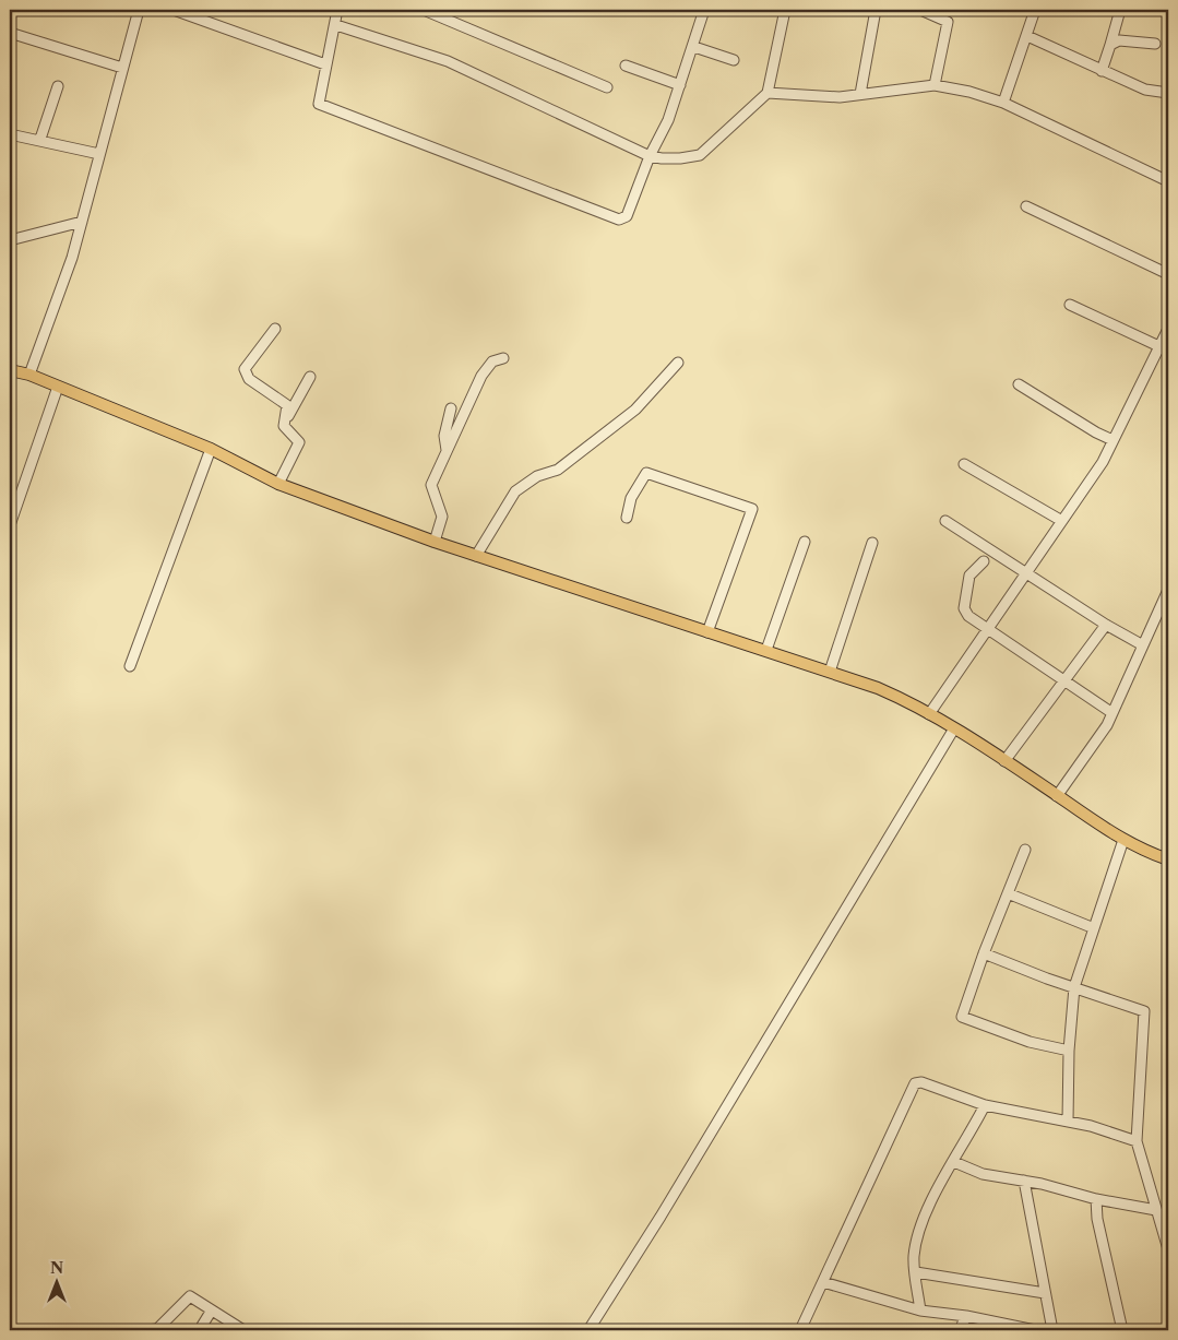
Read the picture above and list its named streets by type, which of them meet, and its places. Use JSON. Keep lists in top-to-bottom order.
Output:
{
  "north": "top"
}
